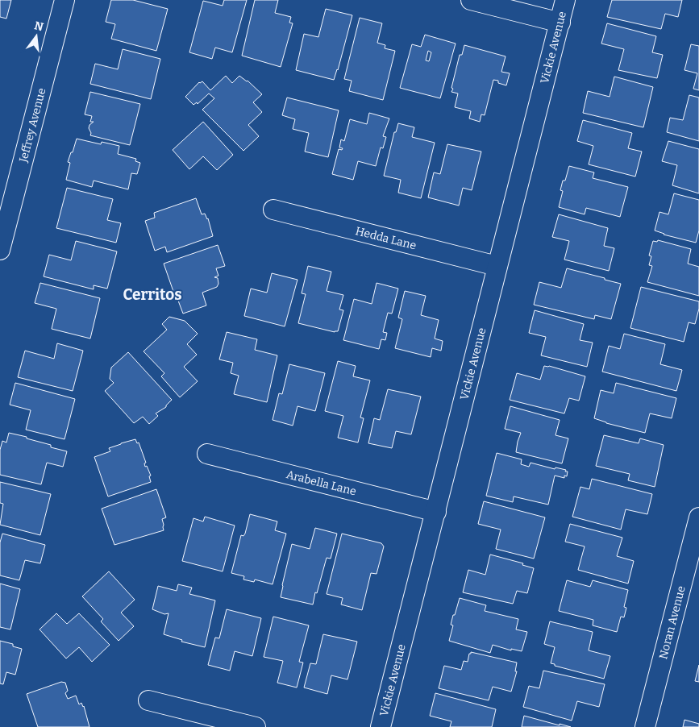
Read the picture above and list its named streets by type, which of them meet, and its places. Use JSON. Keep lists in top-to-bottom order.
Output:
{
  "streets": {
    "street": [
      "Vickie Avenue",
      "Jeffrey Avenue",
      "Hedda Lane",
      "Arabella Lane",
      "Noran Avenue"
    ]
  },
  "crossings": [
    ["Vickie Avenue", "Hedda Lane"],
    ["Vickie Avenue", "Arabella Lane"]
  ],
  "districts": ["Cerritos"],
  "north": "top"
}
